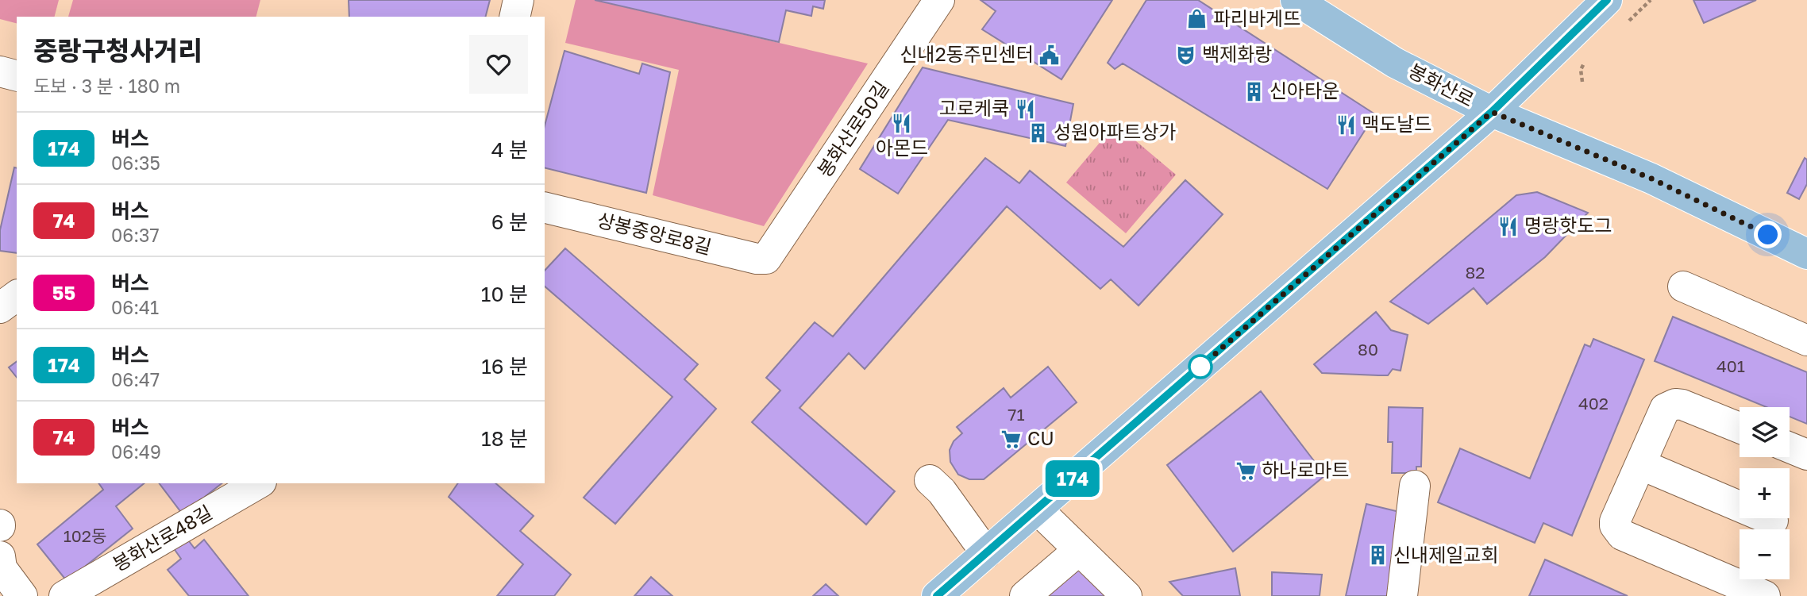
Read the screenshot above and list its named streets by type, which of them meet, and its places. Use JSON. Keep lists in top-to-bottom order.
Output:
{
  "streets": {
    "main road": ["봉화산로"],
    "street": ["봉화산로50길", "상봉중앙로8길", "봉화산로48길"]
  },
  "crossings": [
    ["봉화산로50길", "상봉중앙로8길"]
  ],
  "places": {
    "shop": ["파리바게뜨"],
    "public building": ["신내2동주민센터"],
    "theatre": ["백제화랑"],
    "building": ["신아타운", "성원아파트상가", "신내제일교회"],
    "restaurant": [
      "고로케쿡",
      "아몬드",
      "맥도날드",
      "명랑핫도그"
    ],
    "supermarket": ["CU", "하나로마트"]
  },
  "lines": ["bus line 174"],
  "house_numbers": [
    "82",
    "80",
    "401",
    "402",
    "71",
    "102동"
  ],
  "page": {
    "on_map": "174",
    "heading": ["중랑구청사거리", "도보 · 3 분 · 180 m"],
    "list": [
      {
        "mark": "174",
        "name": "버스",
        "note": "06:35",
        "value": "4 분"
      },
      {
        "mark": "74",
        "name": "버스",
        "note": "06:37",
        "value": "6 분"
      },
      {
        "mark": "55",
        "name": "버스",
        "note": "06:41",
        "value": "10 분"
      },
      {
        "mark": "174",
        "name": "버스",
        "note": "06:47",
        "value": "16 분"
      },
      {
        "mark": "74",
        "name": "버스",
        "note": "06:49",
        "value": "18 분"
      }
    ],
    "map_buttons": ["+", "−"]
  }
}
